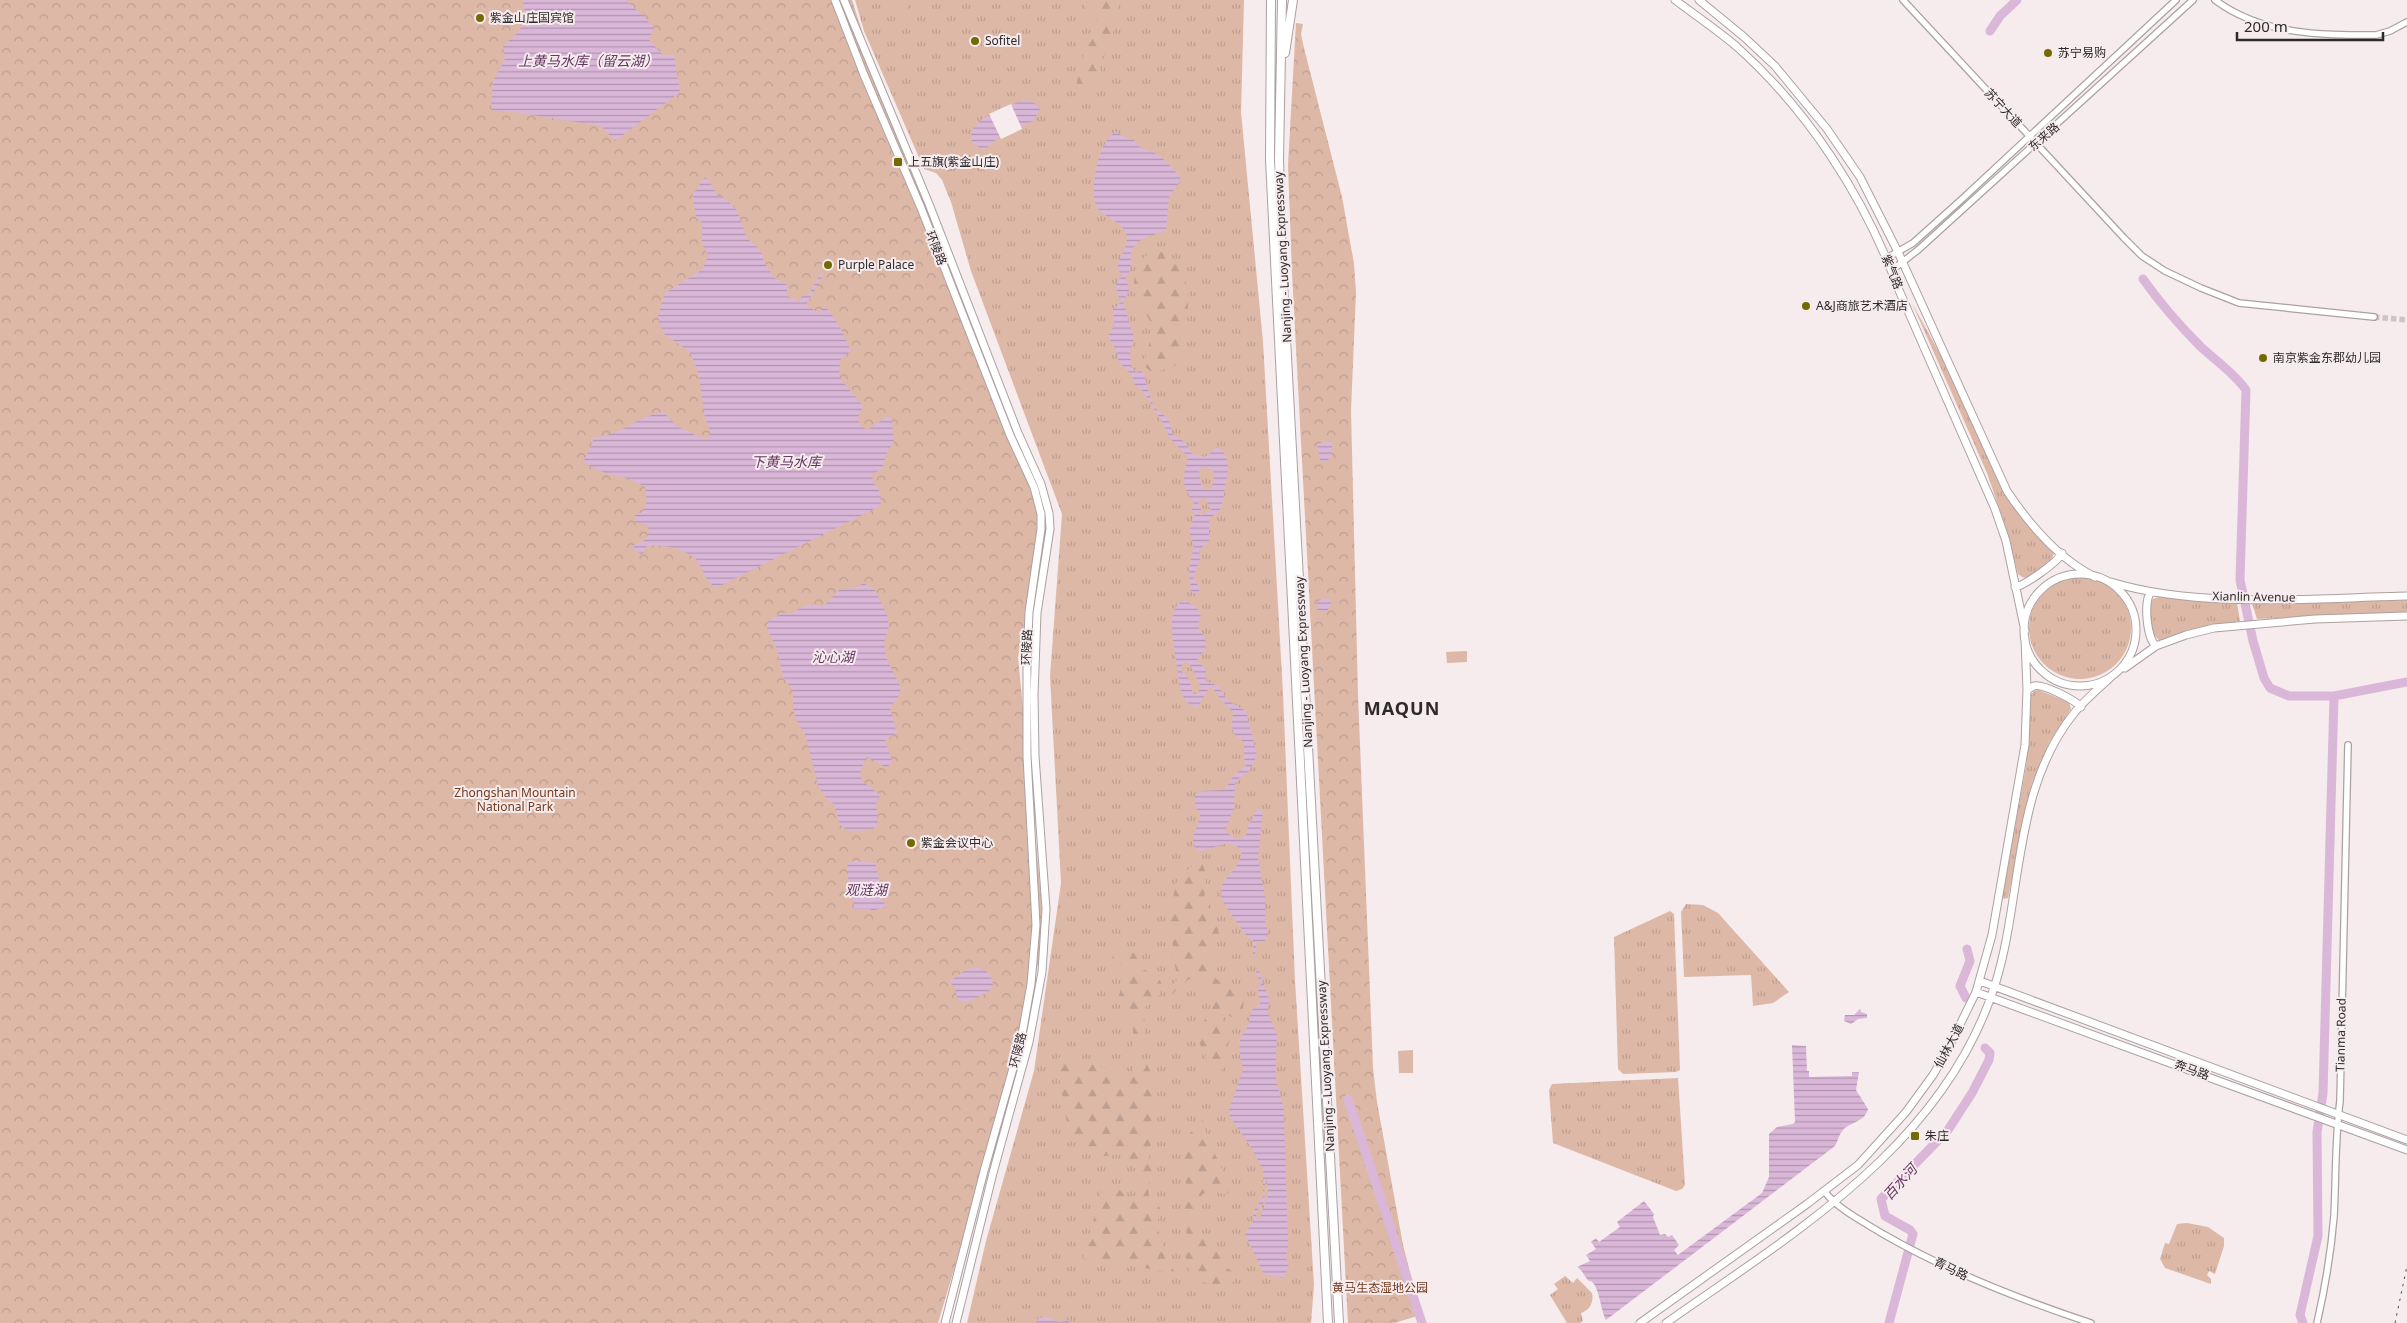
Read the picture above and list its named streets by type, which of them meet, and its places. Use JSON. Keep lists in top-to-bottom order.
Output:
{
  "streets": {
    "highway": ["Nanjing - Luoyang Expressway"],
    "main road": [
      "环陵路",
      "紫气路",
      "Xianlin Avenue",
      "仙林大道",
      "奔马路"
    ],
    "street": [
      "苏宁大道",
      "东来路",
      "Tianma Road",
      "青马路"
    ]
  },
  "crossings": [
    ["苏宁大道", "东来路"],
    ["东来路", "紫气路"],
    ["紫气路", "Xianlin Avenue"],
    ["紫气路", "仙林大道"],
    ["Xianlin Avenue", "仙林大道"],
    ["Tianma Road", "奔马路"],
    ["仙林大道", "奔马路"],
    ["仙林大道", "青马路"]
  ],
  "districts": ["MAQUN"],
  "water": [
    "上黄马水库（留云湖）",
    "下黄马水库",
    "沁心湖",
    "观涟湖",
    "百水河"
  ],
  "parks": ["Zhongshan Mountain National Park", "黄马生态湿地公园"],
  "places": {
    "other": [
      "紫金山庄国宾馆",
      "Sofitel",
      "苏宁易购",
      "Purple Palace",
      "A&J商旅艺术酒店",
      "南京紫金东郡幼儿园",
      "紫金会议中心"
    ],
    "transit": ["上五旗(紫金山庄)", "朱庄"]
  },
  "scale_bar": "200 m"
}
